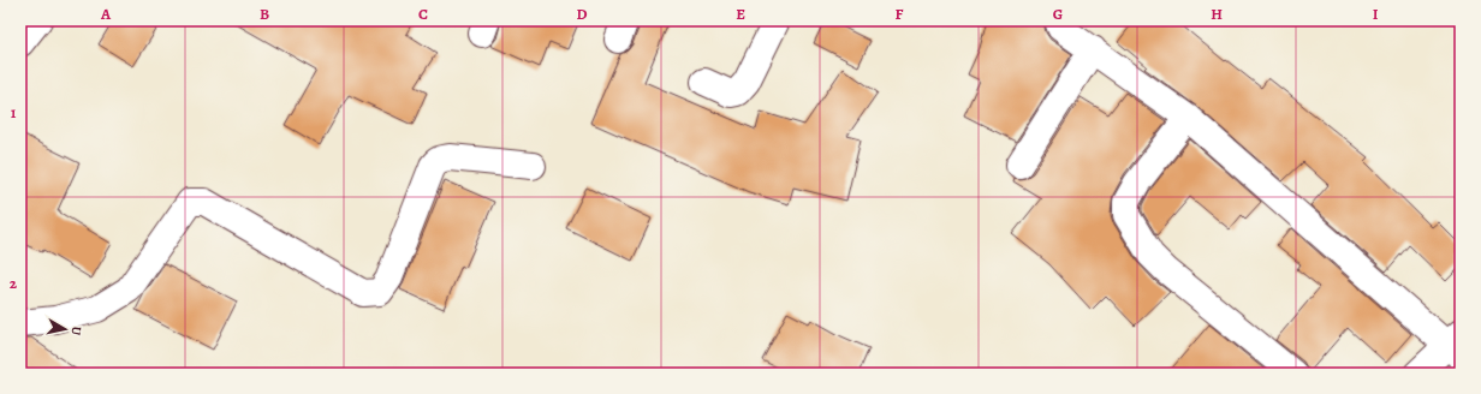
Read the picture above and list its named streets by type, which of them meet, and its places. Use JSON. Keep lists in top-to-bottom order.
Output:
{
  "north": "right",
  "grid": {
    "columns": [
      "A",
      "B",
      "C",
      "D",
      "E",
      "F",
      "G",
      "H",
      "I"
    ],
    "rows": ["1", "2"]
  }
}
